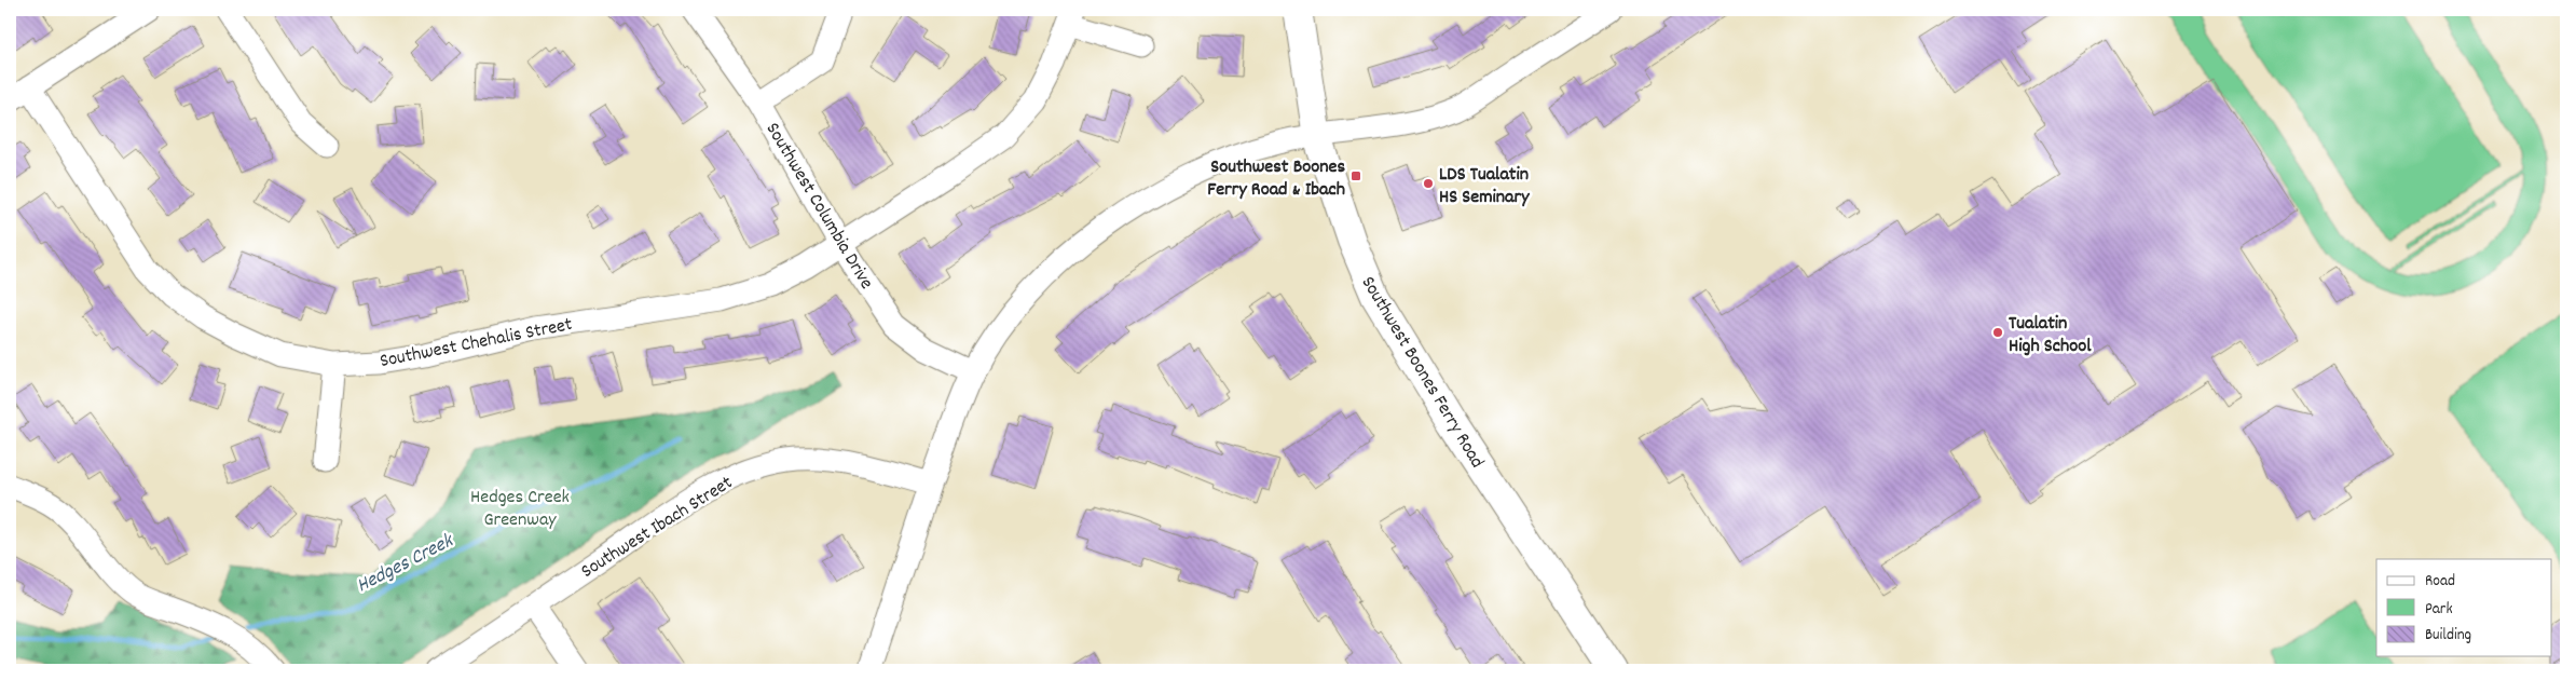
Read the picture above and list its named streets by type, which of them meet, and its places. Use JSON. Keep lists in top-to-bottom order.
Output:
{
  "streets": {
    "main road": ["Southwest Boones Ferry Road"],
    "street": ["Southwest Columbia Drive", "Southwest Chehalis Street", "Southwest Ibach Street"]
  },
  "crossings": [
    ["Southwest Columbia Drive", "Southwest Chehalis Street"]
  ],
  "water": ["Hedges Creek"],
  "parks": ["Hedges Creek Greenway"],
  "places": {
    "transit": ["Southwest Boones Ferry Road & Ibach"],
    "other": ["LDS Tualatin HS Seminary", "Tualatin High School"]
  },
  "legend": ["Road", "Park", "Building"]
}
